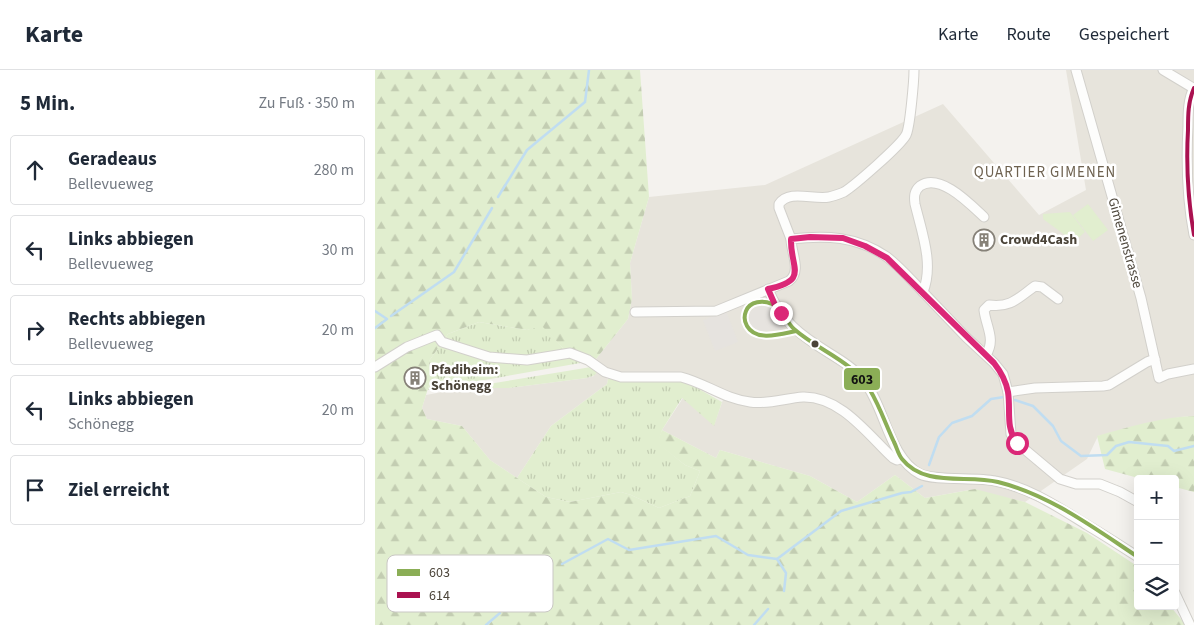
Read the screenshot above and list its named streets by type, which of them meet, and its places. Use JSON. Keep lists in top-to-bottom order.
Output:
{
  "streets": {
    "street": ["Gimenenstrasse"]
  },
  "districts": ["QUARTIER GIMENEN"],
  "places": {
    "building": ["Crowd4Cash", "Pfadiheim: Schönegg"]
  },
  "lines": ["transit line 614", "transit line 603"],
  "legend": ["603", "614"],
  "page": {
    "header": "Karte",
    "nav": ["Karte", "Route", "Gespeichert"],
    "heading": ["5 Min.", "Zu Fuß · 350 m"],
    "list": [
      ["Geradeaus", "Bellevueweg", "280 m"],
      ["Links abbiegen", "Bellevueweg", "30 m"],
      ["Rechts abbiegen", "Bellevueweg", "20 m"],
      ["Links abbiegen", "Schönegg", "20 m"],
      "Ziel erreicht"
    ],
    "map_buttons": ["+", "−"]
  }
}
